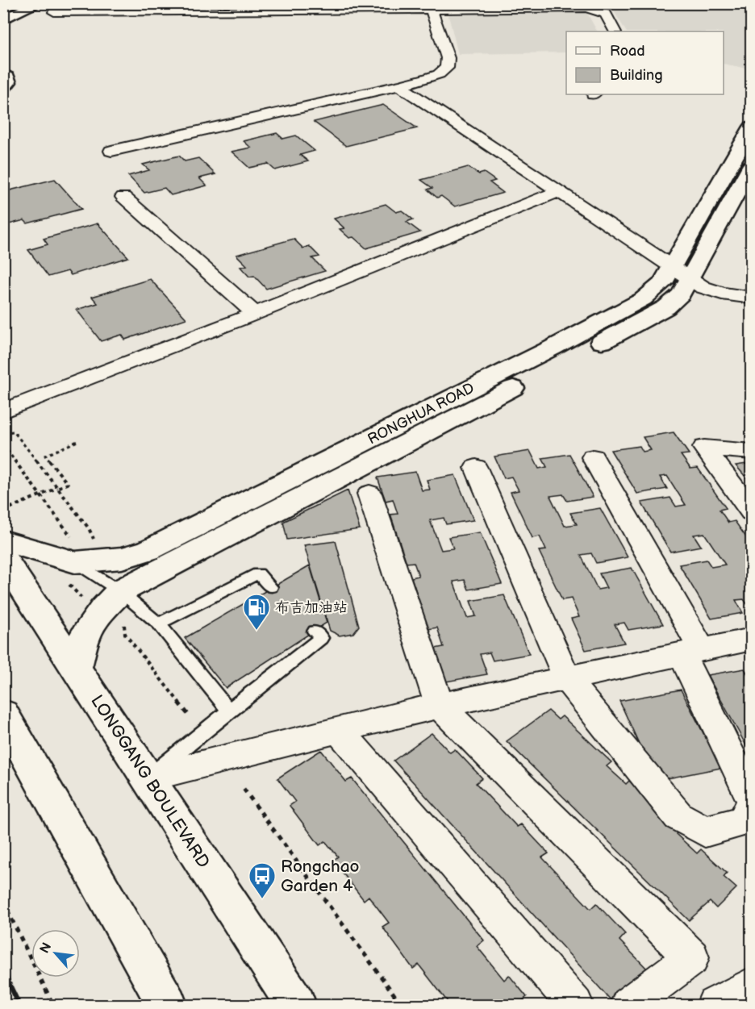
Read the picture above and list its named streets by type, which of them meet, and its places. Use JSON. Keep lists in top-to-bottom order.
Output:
{
  "streets": {
    "main road": ["RONGHUA ROAD", "LONGGANG BOULEVARD"]
  },
  "crossings": [
    ["RONGHUA ROAD", "LONGGANG BOULEVARD"]
  ],
  "places": {
    "fuel station": ["布吉加油站"],
    "bus stop": ["Rongchao Garden 4"]
  },
  "legend": ["Road", "Building"],
  "north": "top left"
}
